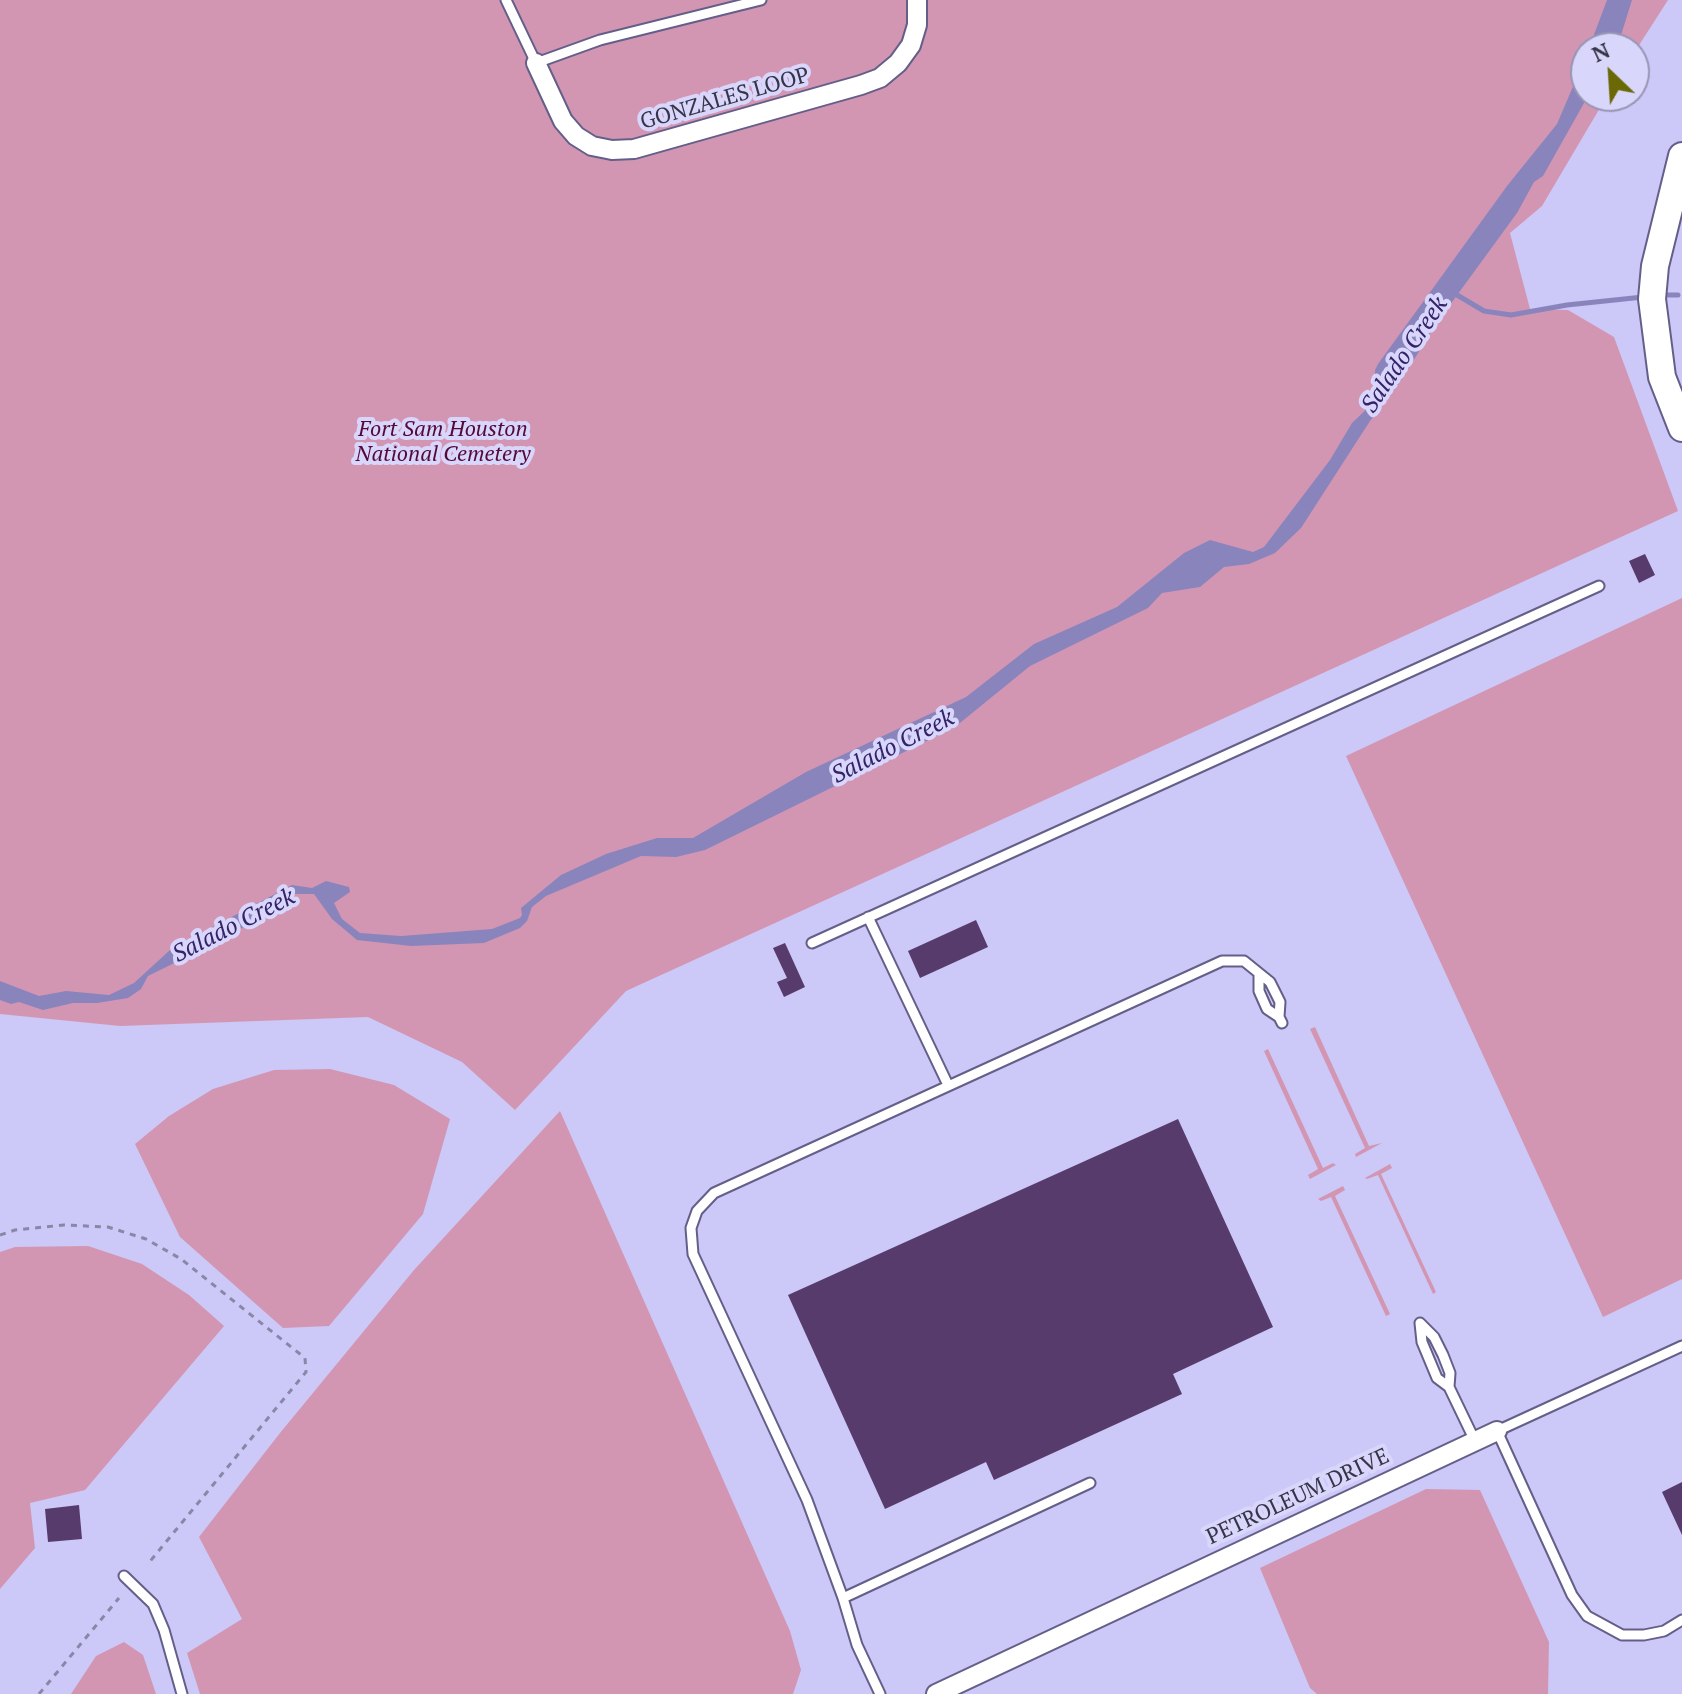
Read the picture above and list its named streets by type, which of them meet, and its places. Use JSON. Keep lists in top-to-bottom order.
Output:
{
  "streets": {
    "street": ["GONZALES LOOP", "PETROLEUM DRIVE"]
  },
  "water": ["Salado Creek"],
  "parks": ["Fort Sam Houston National Cemetery"],
  "north": "top left"
}
